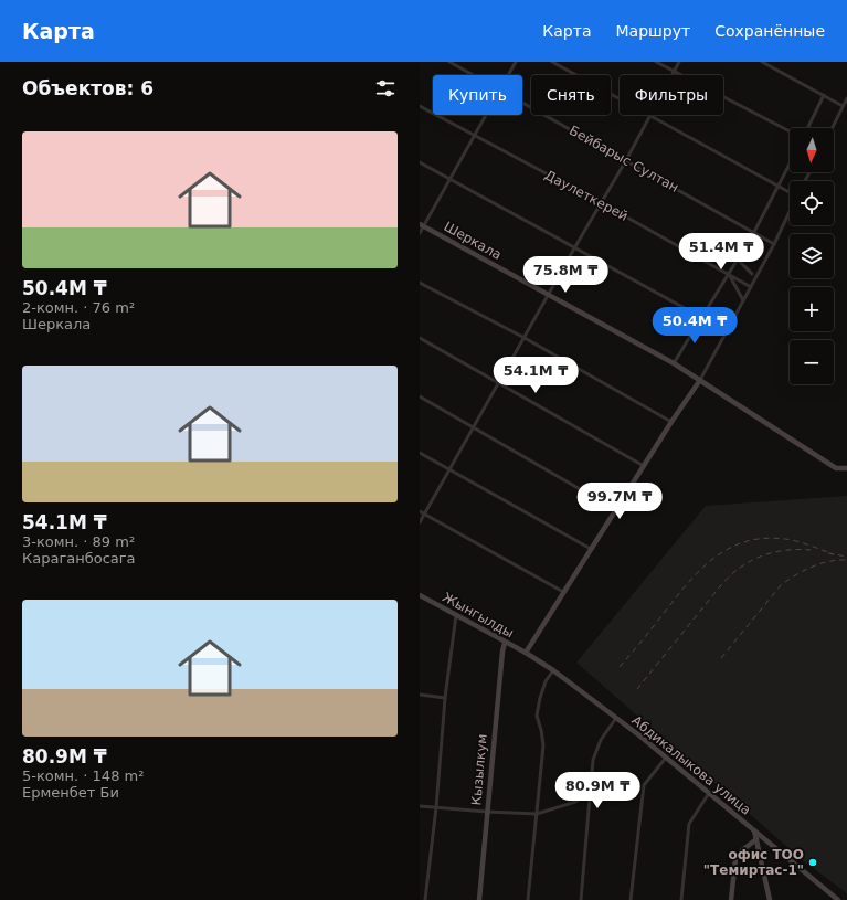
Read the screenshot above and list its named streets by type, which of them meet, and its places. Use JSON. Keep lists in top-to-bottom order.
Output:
{
  "streets": {
    "street": [
      "Бейбарыс Султан",
      "Даулеткерей",
      "Шеркала",
      "Жынгылды",
      "Абдикалыкова улица",
      "Кызылкум"
    ]
  },
  "crossings": [
    ["Жынгылды", "Абдикалыкова улица"],
    ["Жынгылды", "Кызылкум"]
  ],
  "places": ["офис ТОО \"Темиртас-1\""],
  "north": "bottom",
  "page": {
    "header": "Карта",
    "nav": ["Карта", "Маршрут", "Сохранённые"],
    "heading": "Объектов: 6",
    "chip": ["Купить", "Снять", "Фильтры"],
    "list": [
      {
        "name": "50.4M ₸",
        "note": "2-комн. · 76 m² · Шеркала"
      },
      {
        "name": "54.1M ₸",
        "note": "3-комн. · 89 m² · Караганбосага"
      },
      {
        "name": "80.9M ₸",
        "note": "5-комн. · 148 m² · Ерменбет Би"
      }
    ],
    "map_buttons": ["+", "−"],
    "price": [
      "51.4M ₸",
      "75.8M ₸",
      "50.4M ₸",
      "54.1M ₸",
      "99.7M ₸",
      "80.9M ₸"
    ]
  }
}
